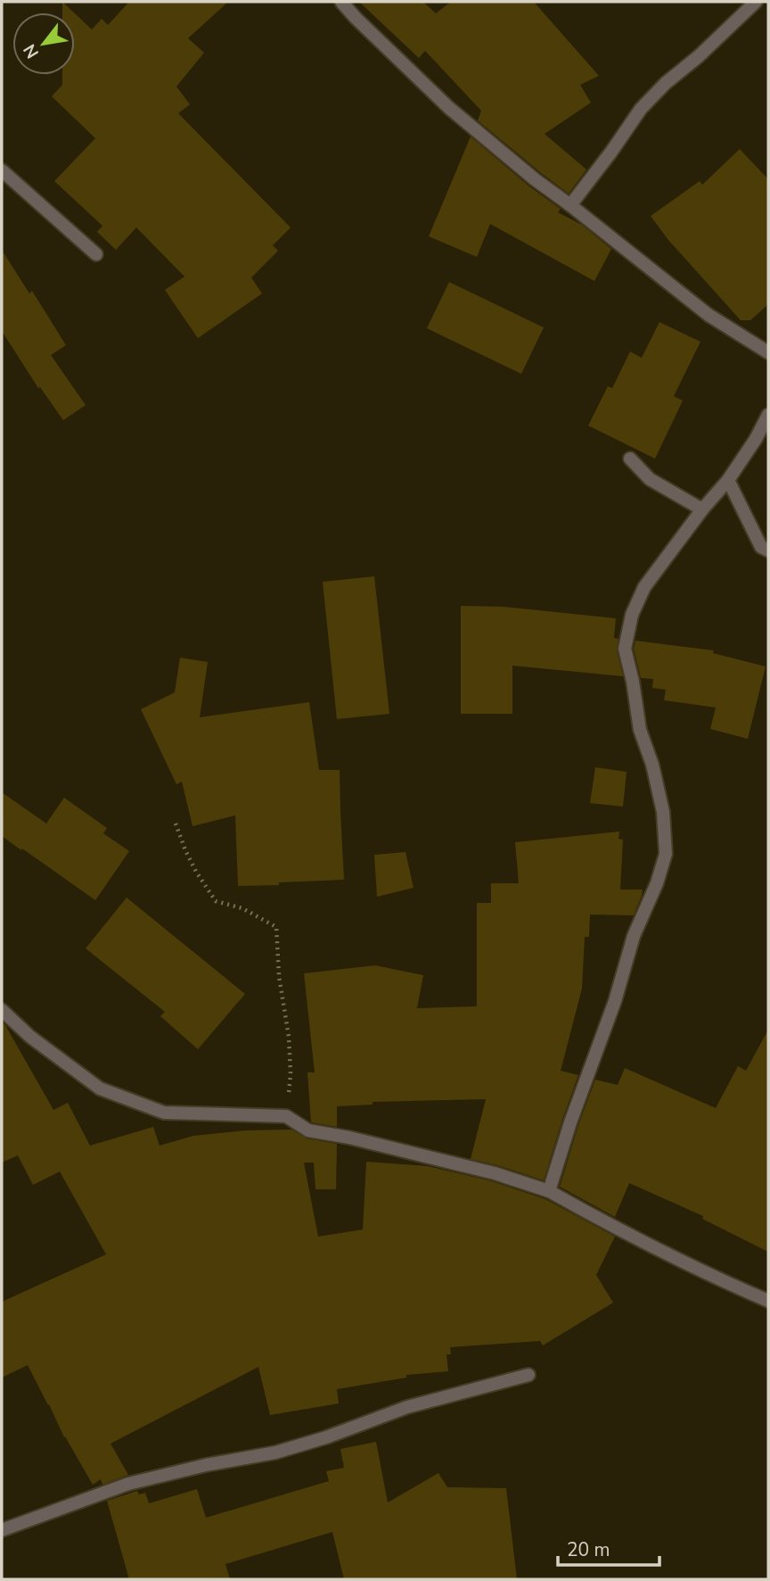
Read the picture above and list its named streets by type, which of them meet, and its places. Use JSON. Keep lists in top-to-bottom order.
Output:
{
  "scale_bar": "20 m",
  "north": "bottom left"
}
